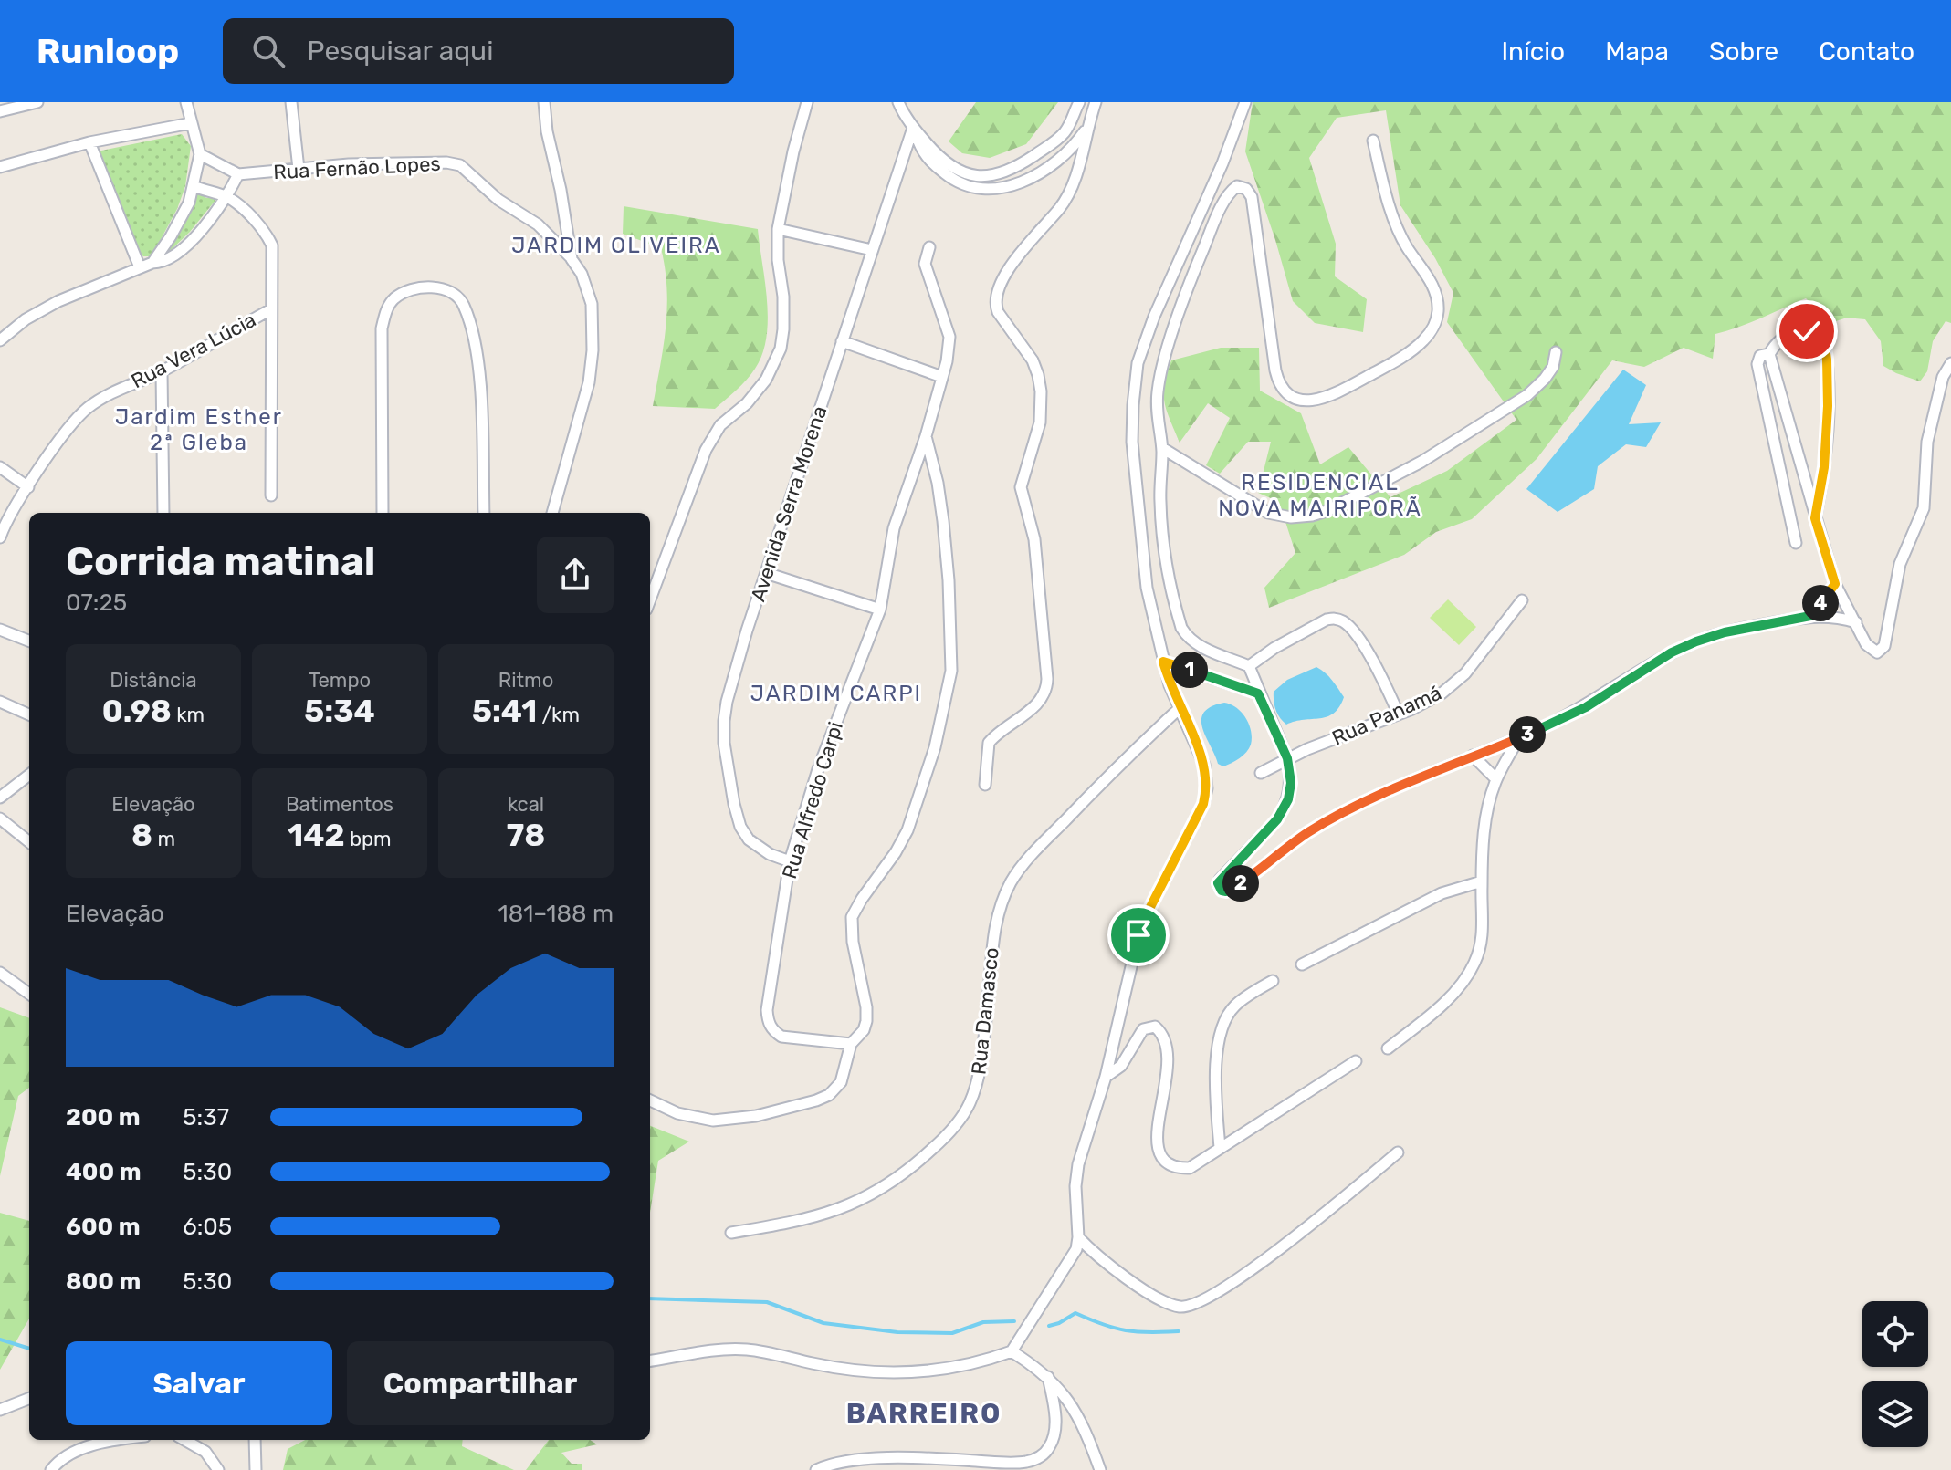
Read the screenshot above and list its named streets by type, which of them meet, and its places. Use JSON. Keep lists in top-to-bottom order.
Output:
{
  "streets": {
    "street": [
      "Rua Fernão Lopes",
      "Rua Vera Lúcia",
      "Avenida Serra Morena",
      "Rua Panamá",
      "Rua Alfredo Carpi",
      "Rua Damasco"
    ]
  },
  "crossings": [
    ["Avenida Serra Morena", "Rua Alfredo Carpi"]
  ],
  "districts": [
    "JARDIM OLIVEIRA",
    "Jardim Esther 2ª Gleba",
    "RESIDENCIAL NOVA MAIRIPORÃ",
    "JARDIM CARPI",
    "BARREIRO"
  ],
  "page": {
    "header": "Runloop",
    "search": "Pesquisar aqui",
    "nav": [
      "Início",
      "Mapa",
      "Sobre",
      "Contato"
    ],
    "heading": ["Corrida matinal", "07:25"],
    "pins": [
      "4",
      "1",
      "3",
      "2"
    ],
    "stats": [
      ["Distância", "0.98 km"],
      ["Tempo", "5:34"],
      ["Ritmo", "5:41 /km"],
      ["Elevação", "8 m"],
      ["Batimentos", "142 bpm"],
      ["kcal", "78"]
    ],
    "chart": ["Elevação", "181–188 m"],
    "list": [
      {
        "name": "200 m",
        "note": "5:37"
      },
      {
        "name": "400 m",
        "note": "5:30"
      },
      {
        "name": "600 m",
        "note": "6:05"
      },
      {
        "name": "800 m",
        "note": "5:30"
      }
    ],
    "buttons": ["Salvar", "Compartilhar"]
  }
}
